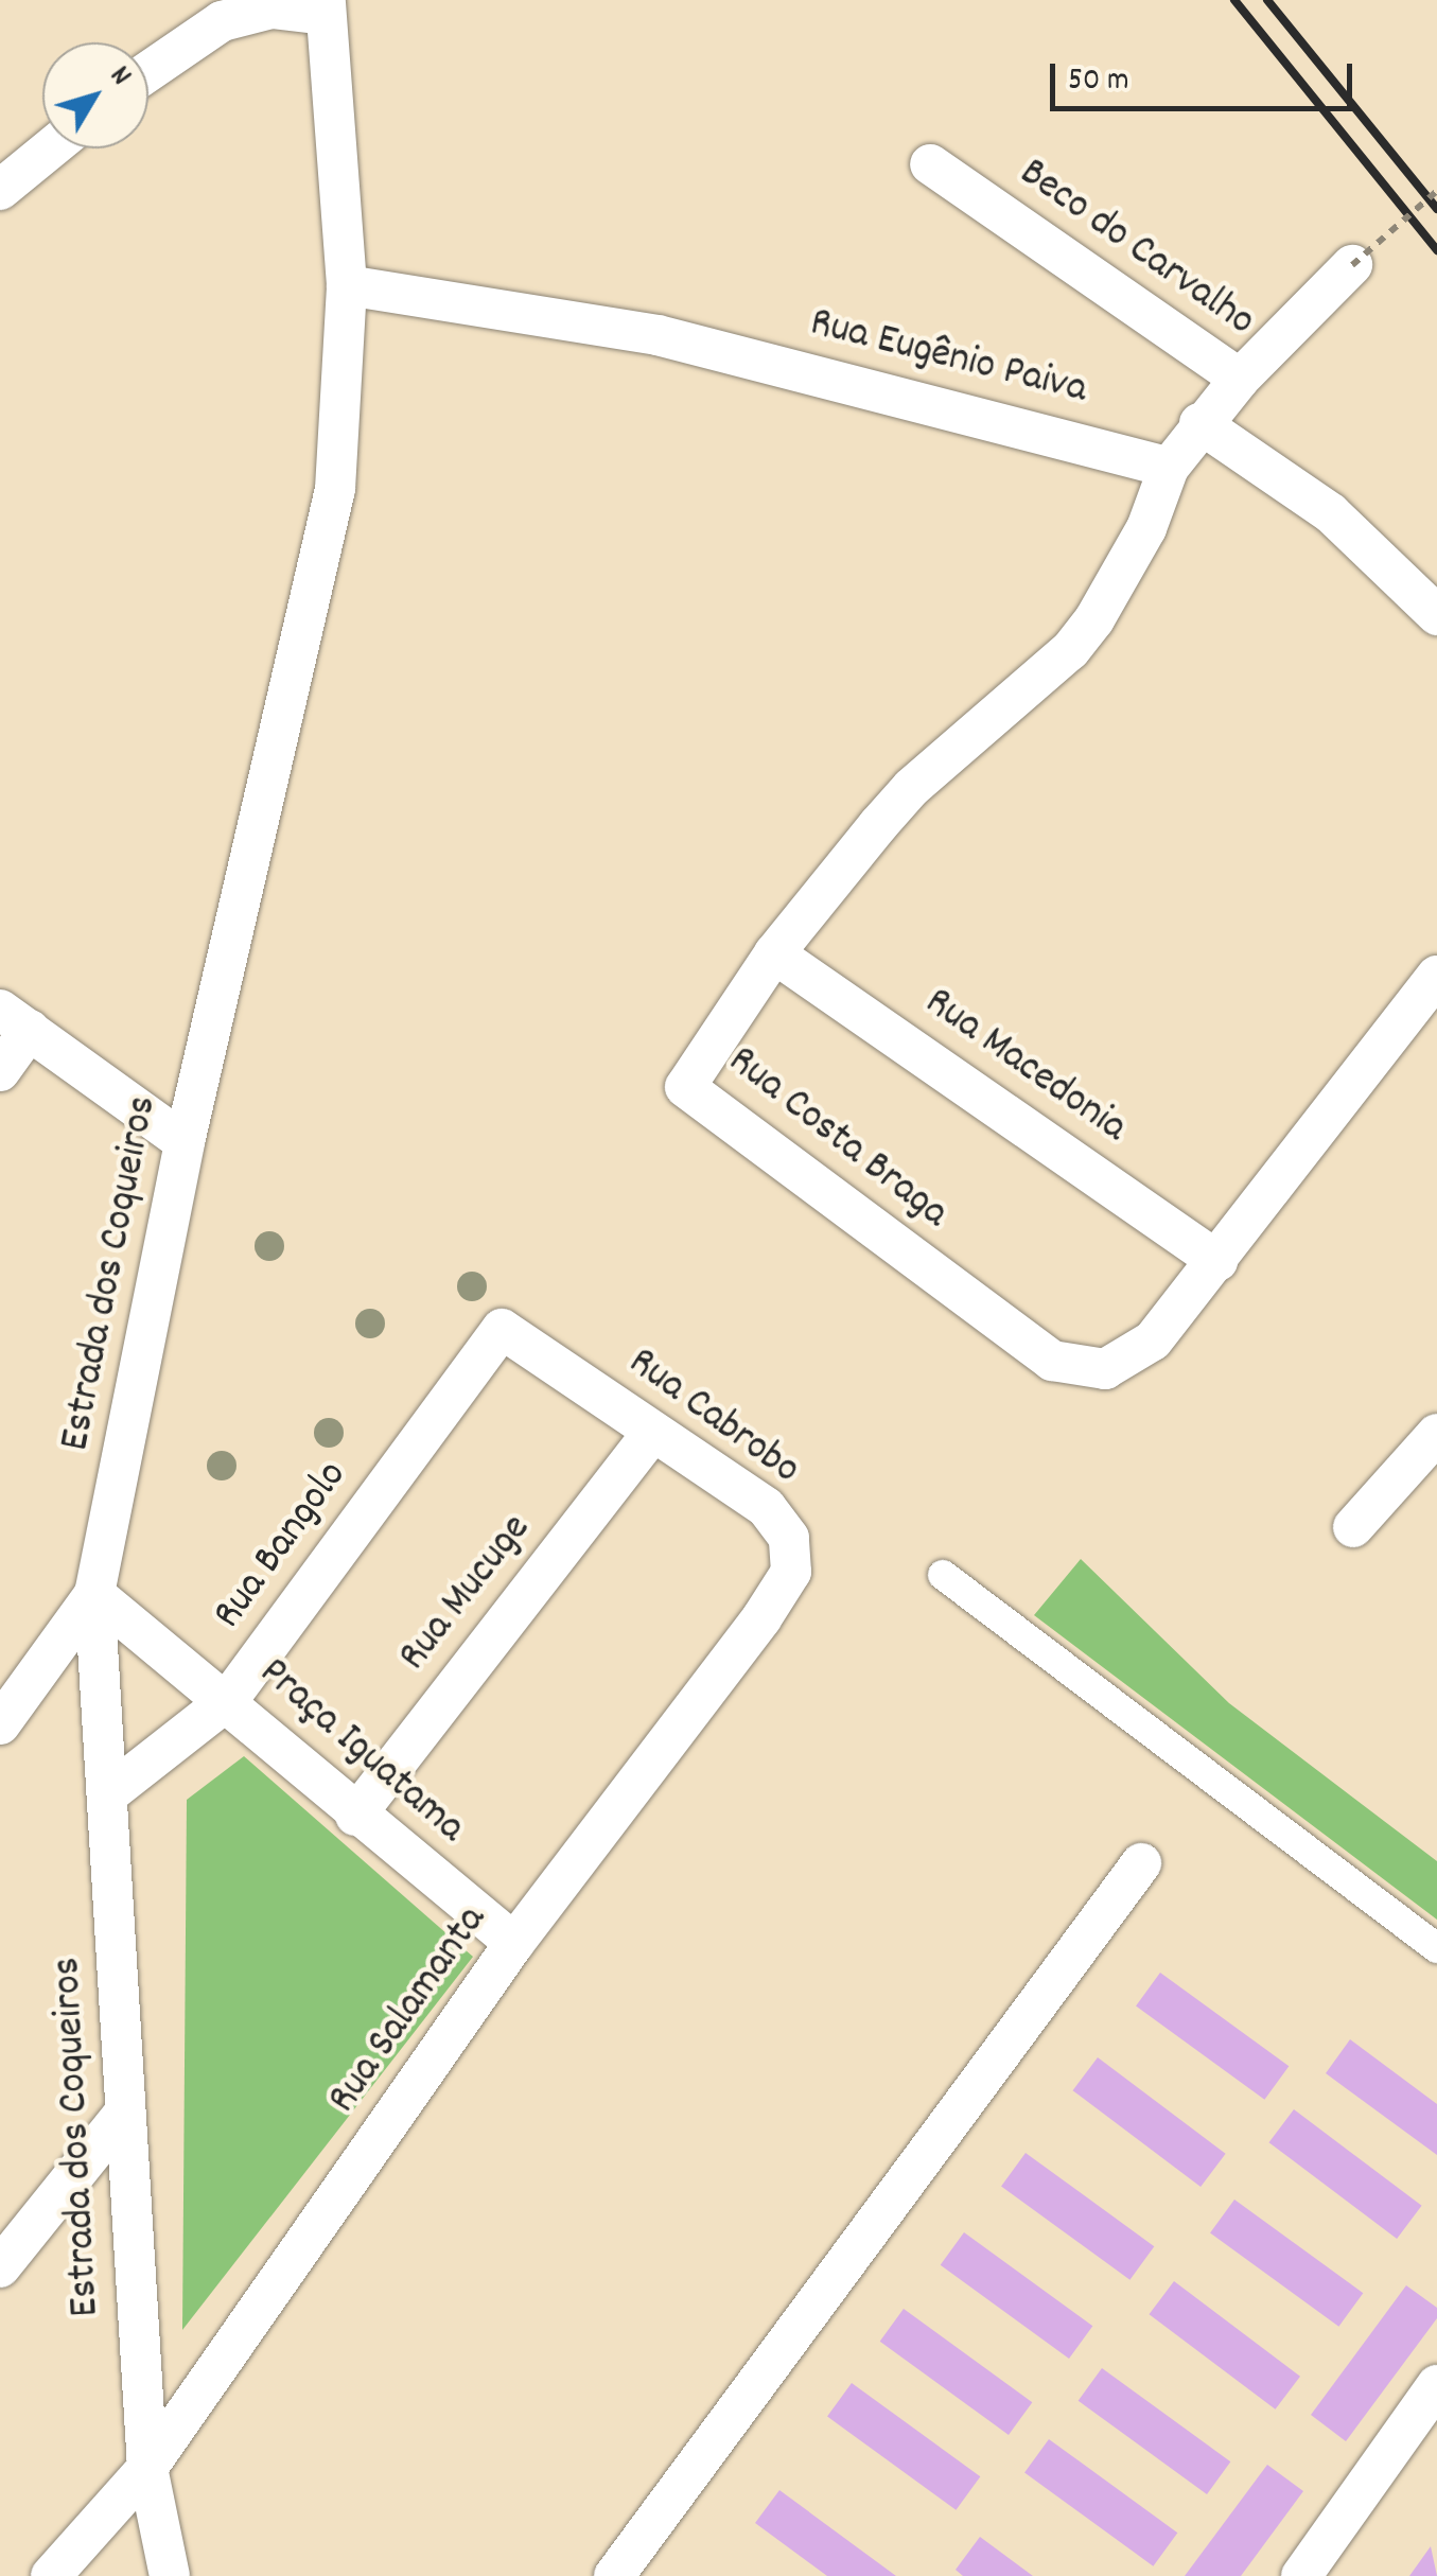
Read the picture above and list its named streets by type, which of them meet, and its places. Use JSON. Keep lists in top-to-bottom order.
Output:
{
  "streets": {
    "street": [
      "Beco do Carvalho",
      "Rua Eugênio Paiva",
      "Rua Macedonia",
      "Rua Costa Braga",
      "Estrada dos Coqueiros",
      "Rua Cabrobo",
      "Rua Bangolo",
      "Rua Mucuge",
      "Praça Iguatama",
      "Rua Salamanta"
    ]
  },
  "crossings": [
    ["Rua Eugênio Paiva", "Rua Costa Braga"],
    ["Rua Eugênio Paiva", "Estrada dos Coqueiros"],
    ["Rua Macedonia", "Rua Costa Braga"],
    ["Estrada dos Coqueiros", "Rua Bangolo"],
    ["Estrada dos Coqueiros", "Praça Iguatama"],
    ["Estrada dos Coqueiros", "Rua Salamanta"],
    ["Rua Cabrobo", "Rua Bangolo"],
    ["Rua Cabrobo", "Rua Mucuge"],
    ["Rua Cabrobo", "Rua Salamanta"],
    ["Rua Bangolo", "Praça Iguatama"],
    ["Rua Mucuge", "Praça Iguatama"],
    ["Praça Iguatama", "Rua Salamanta"]
  ],
  "scale_bar": "50 m",
  "north": "top right"
}
